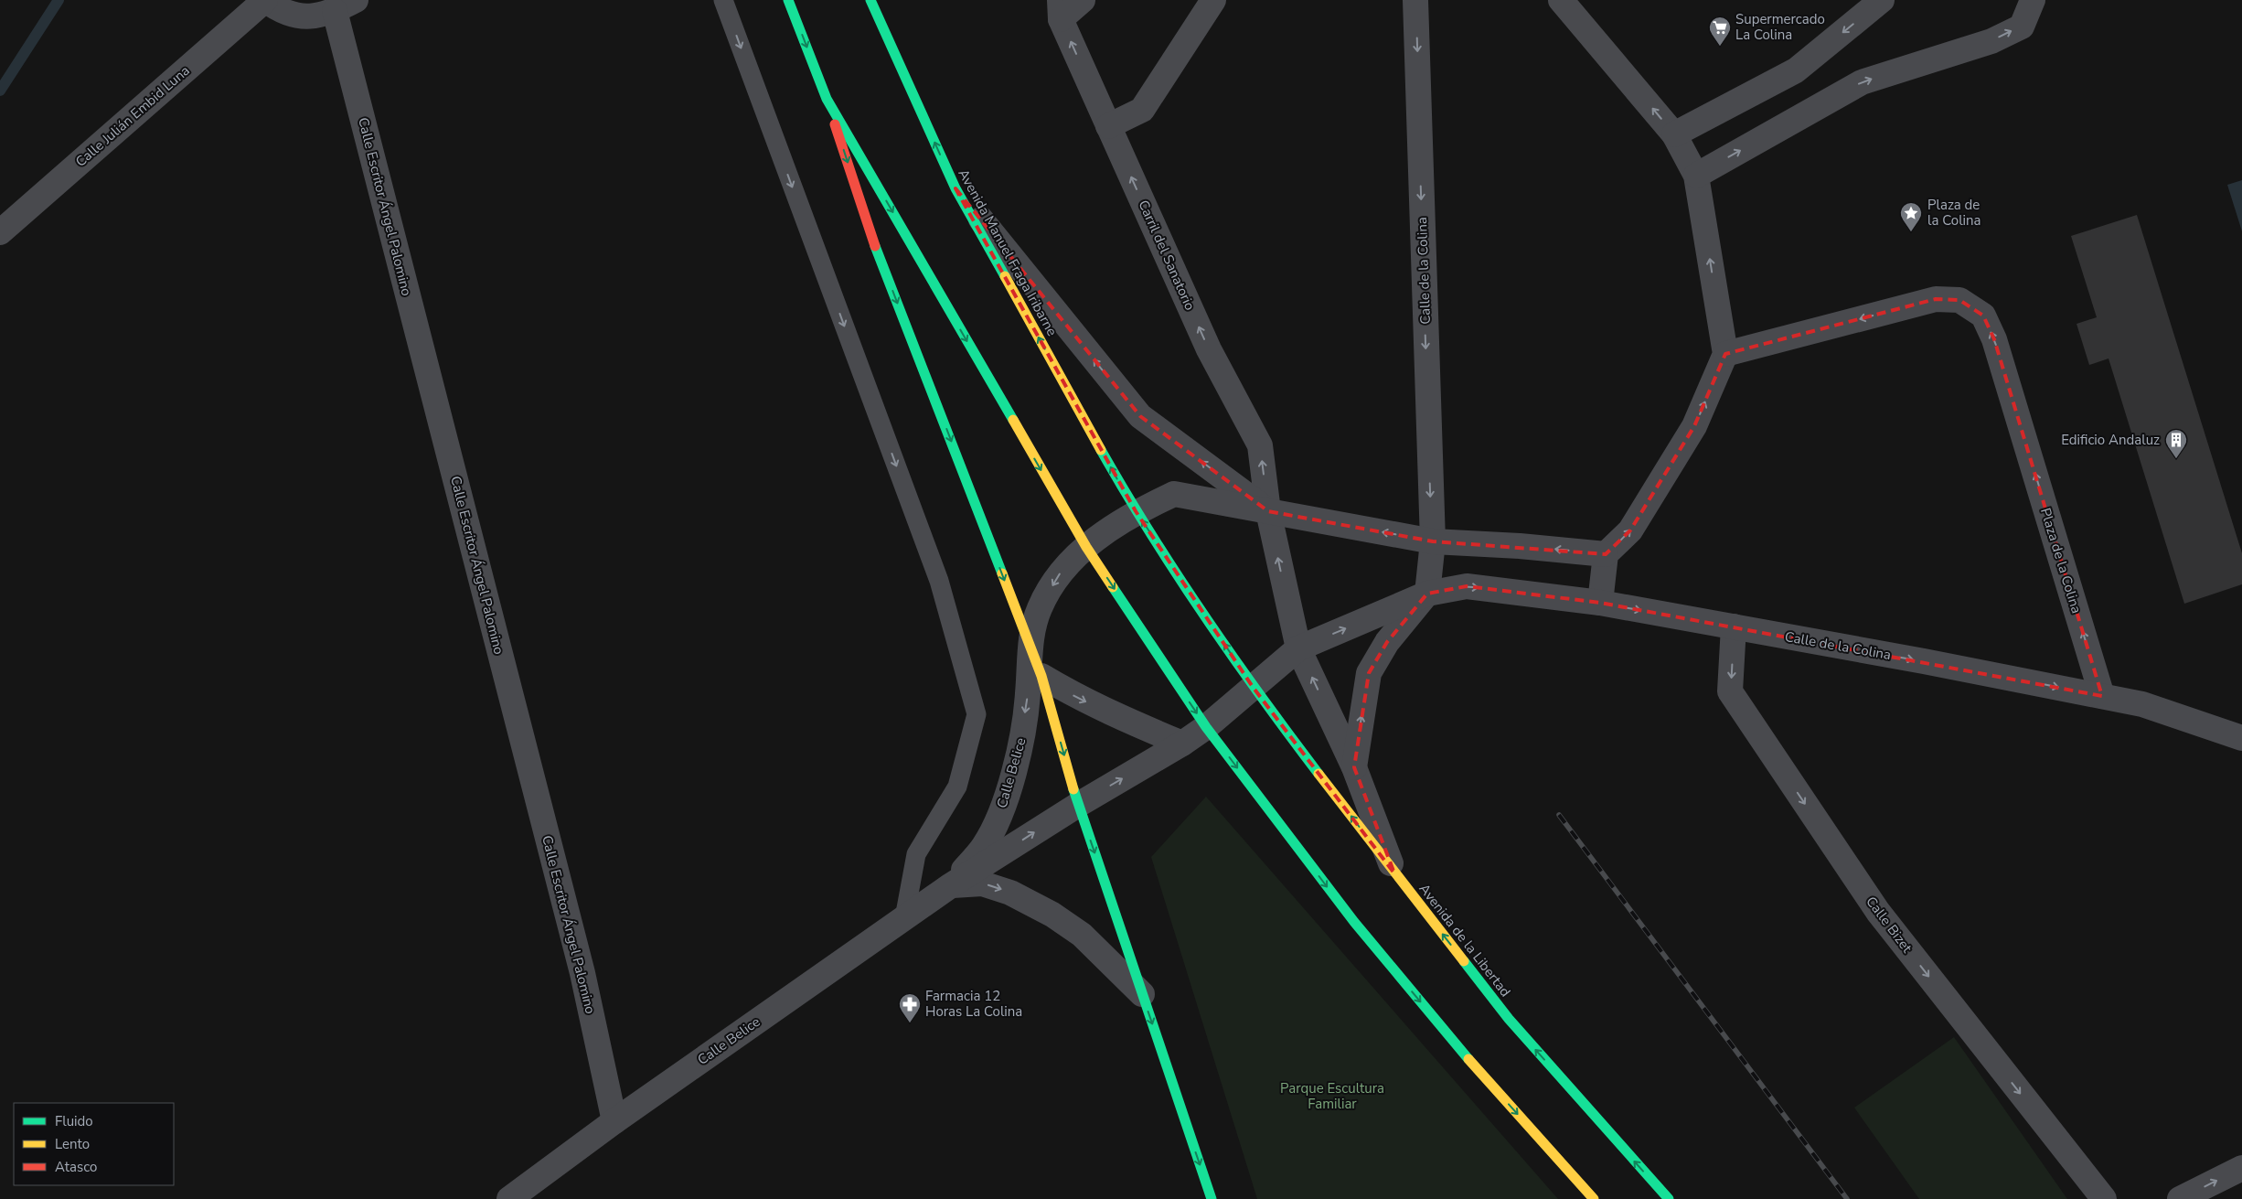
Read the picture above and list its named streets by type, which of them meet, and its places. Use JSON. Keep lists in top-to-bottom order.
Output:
{
  "streets": {
    "main road": ["Avenida Manuel Fraga Iribarne", "Avenida de la Libertad"],
    "street": [
      "Calle Julián Embid Luna",
      "Calle Escritor Ángel Palomino",
      "Carril del Sanatorio",
      "Calle de la Colina",
      "Plaza de la Colina",
      "Calle Belice",
      "Calle Bizet"
    ]
  },
  "crossings": [
    ["Calle Escritor Ángel Palomino", "Calle Belice"],
    ["Avenida Manuel Fraga Iribarne", "Calle de la Colina"],
    ["Avenida Manuel Fraga Iribarne", "Calle Belice"],
    ["Avenida Manuel Fraga Iribarne", "Avenida de la Libertad"],
    ["Carril del Sanatorio", "Calle de la Colina"],
    ["Carril del Sanatorio", "Calle Belice"],
    ["Carril del Sanatorio", "Avenida de la Libertad"],
    ["Calle de la Colina", "Plaza de la Colina"],
    ["Calle de la Colina", "Calle Belice"],
    ["Calle de la Colina", "Calle Bizet"],
    ["Calle de la Colina", "Avenida de la Libertad"]
  ],
  "one_way": ["Calle Bizet"],
  "parks": ["Parque Escultura Familiar"],
  "places": {
    "supermarket": ["Supermercado La Colina"],
    "place": ["Plaza de la Colina"],
    "building": ["Edificio Andaluz"],
    "pharmacy": ["Farmacia 12 Horas La Colina"]
  },
  "legend": ["Fluido", "Lento", "Atasco"]
}
